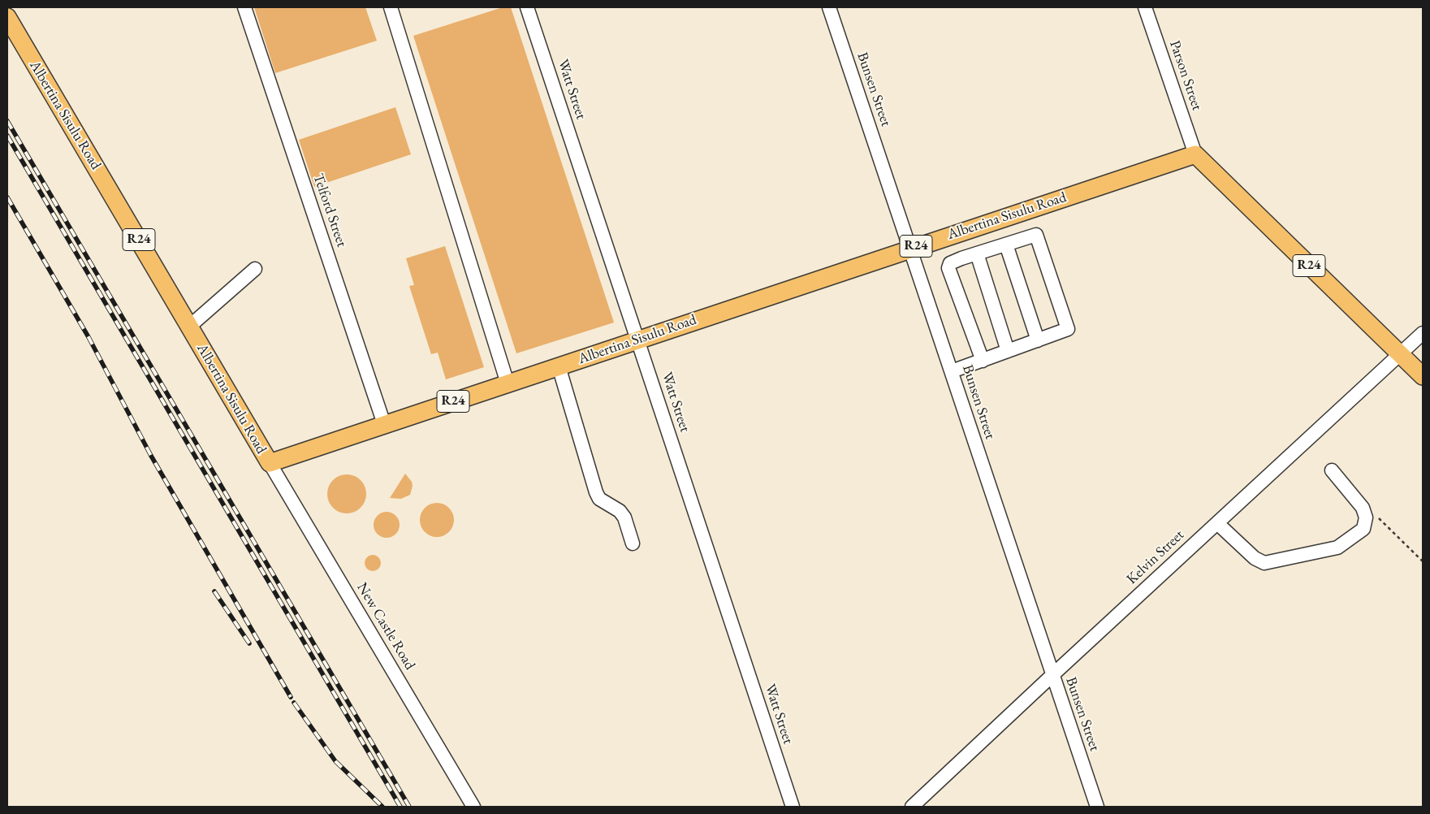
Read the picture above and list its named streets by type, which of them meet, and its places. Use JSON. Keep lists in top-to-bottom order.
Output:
{
  "streets": {
    "main road": ["Albertina Sisulu Road", "R24"],
    "street": [
      "Parson Street",
      "Watt Street",
      "Bunsen Street",
      "Telford Street",
      "Kelvin Street",
      "New Castle Road"
    ]
  },
  "crossings": [
    ["Parson Street", "Albertina Sisulu Road"],
    ["Parson Street", "R24"],
    ["Watt Street", "Albertina Sisulu Road"],
    ["Bunsen Street", "Albertina Sisulu Road"],
    ["Bunsen Street", "Kelvin Street"],
    ["Albertina Sisulu Road", "Telford Street"],
    ["Albertina Sisulu Road", "R24"],
    ["Albertina Sisulu Road", "New Castle Road"],
    ["R24", "Kelvin Street"]
  ]
}
